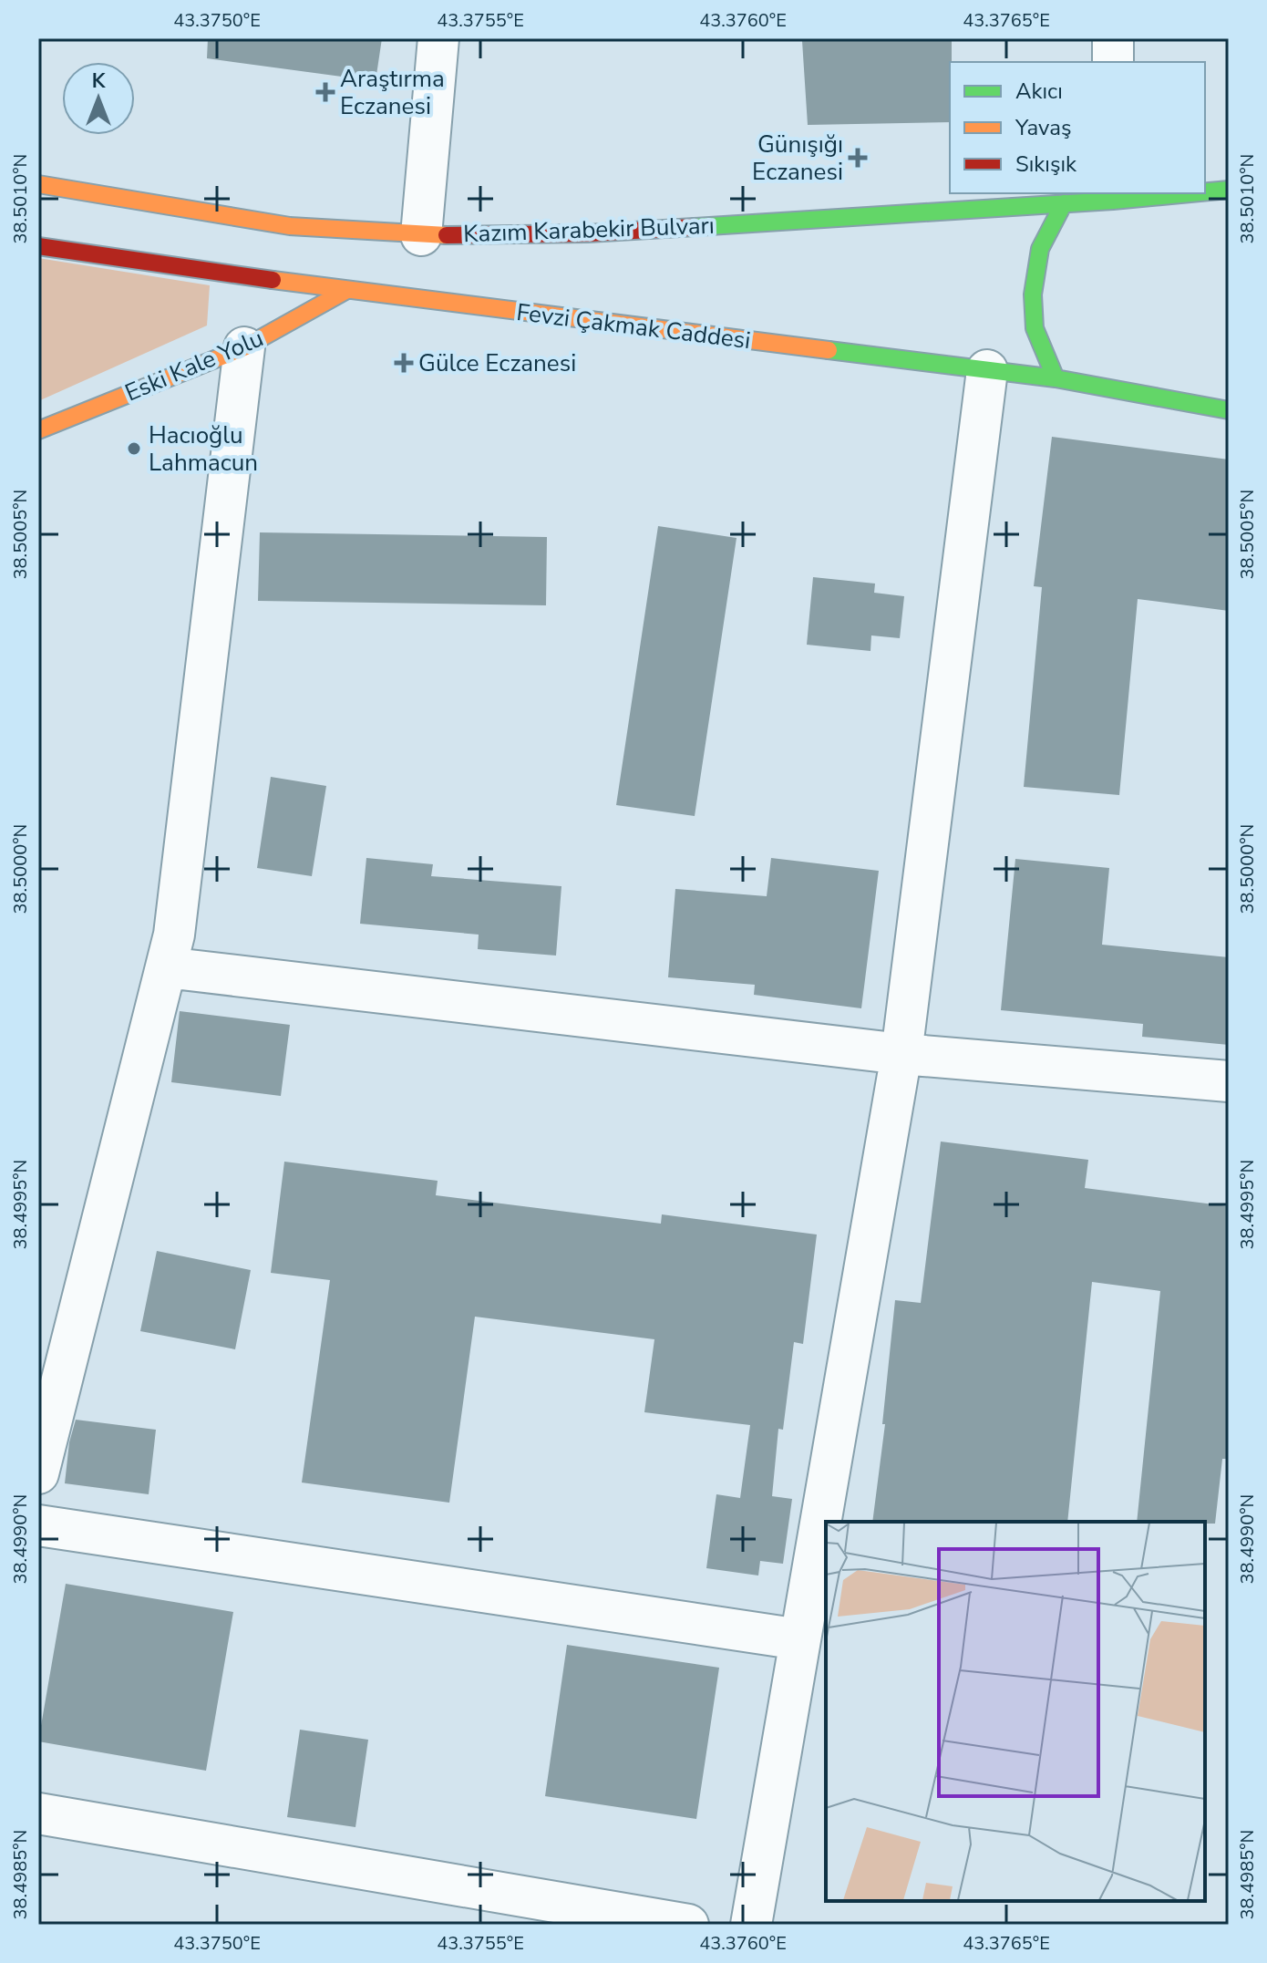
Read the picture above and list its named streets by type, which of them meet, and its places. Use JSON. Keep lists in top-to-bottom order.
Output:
{
  "streets": {
    "main road": ["Kazım Karabekir Bulvarı", "Fevzi Çakmak Caddesi", "Eski Kale Yolu"]
  },
  "crossings": [
    ["Fevzi Çakmak Caddesi", "Eski Kale Yolu"]
  ],
  "places": {
    "health": ["Araştırma Eczanesi", "Günışığı Eczanesi", "Gülce Eczanesi"],
    "other": ["Hacıoğlu Lahmacun"]
  },
  "legend": ["Akıcı", "Yavaş", "Sıkışık"],
  "north": "top",
  "coordinates": [
    "43.3750°E",
    "43.3755°E",
    "43.3760°E",
    "43.3765°E",
    "38.5010°N",
    "38.5005°N",
    "38.5000°N",
    "38.4995°N",
    "38.4990°N",
    "38.4985°N"
  ]
}
